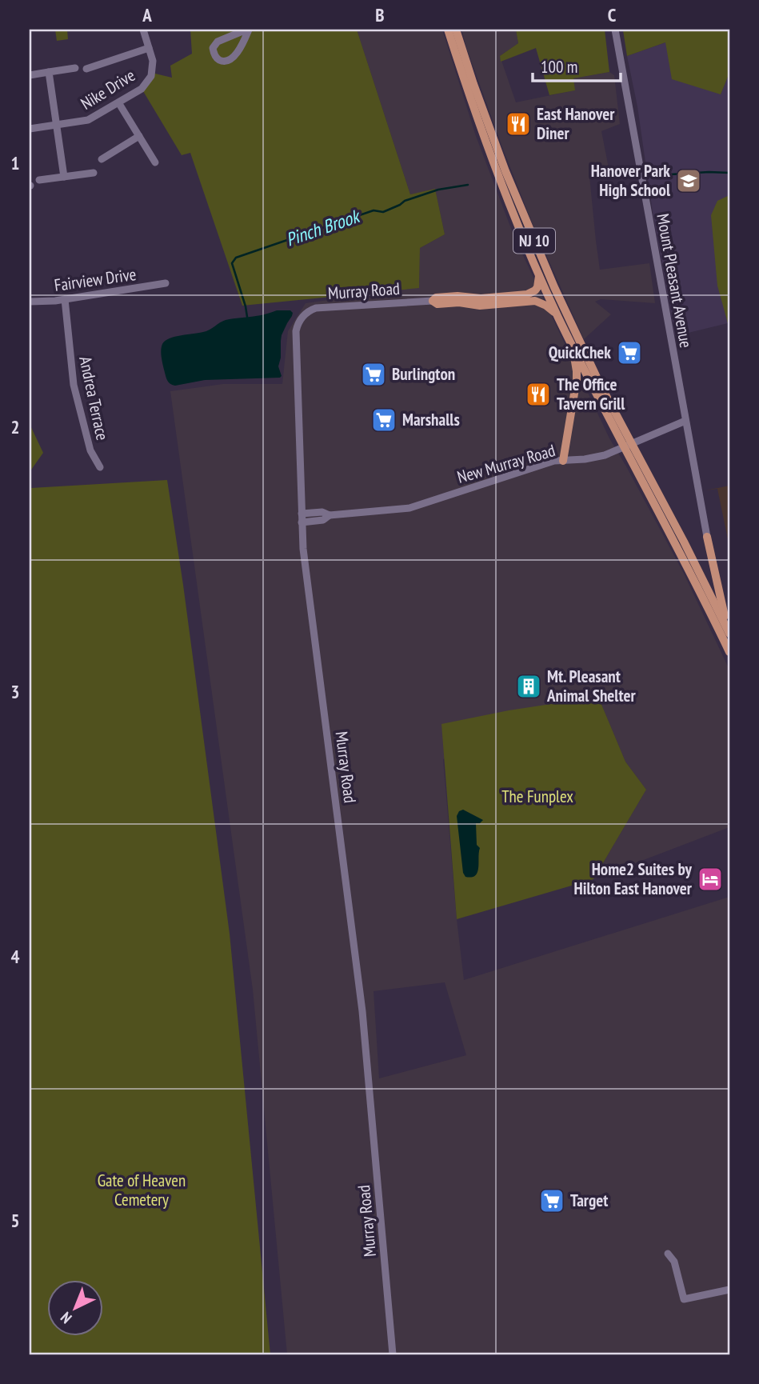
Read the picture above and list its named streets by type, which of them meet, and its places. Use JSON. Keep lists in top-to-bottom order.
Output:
{
  "streets": {
    "main road": ["NJ 10"],
    "street": [
      "Nike Drive",
      "Fairview Drive",
      "Mount Pleasant Avenue",
      "Murray Road",
      "Andrea Terrace",
      "New Murray Road"
    ]
  },
  "crossings": [
    ["NJ 10", "New Murray Road"],
    ["Fairview Drive", "Andrea Terrace"],
    ["Mount Pleasant Avenue", "New Murray Road"],
    ["Murray Road", "New Murray Road"]
  ],
  "water": ["Pinch Brook"],
  "parks": ["The Funplex", "Gate of Heaven Cemetery"],
  "places": {
    "restaurant": ["East Hanover Diner", "The Office Tavern Grill"],
    "school or university": ["Hanover Park High School"],
    "supermarket": [
      "QuickChek",
      "Burlington",
      "Marshalls",
      "Target"
    ],
    "building": ["Mt. Pleasant Animal Shelter"],
    "hotel": ["Home2 Suites by Hilton East Hanover"]
  },
  "scale_bar": "100 m",
  "north": "bottom left",
  "grid": {
    "columns": ["A", "B", "C"],
    "rows": [
      "1",
      "2",
      "3",
      "4",
      "5"
    ]
  }
}
